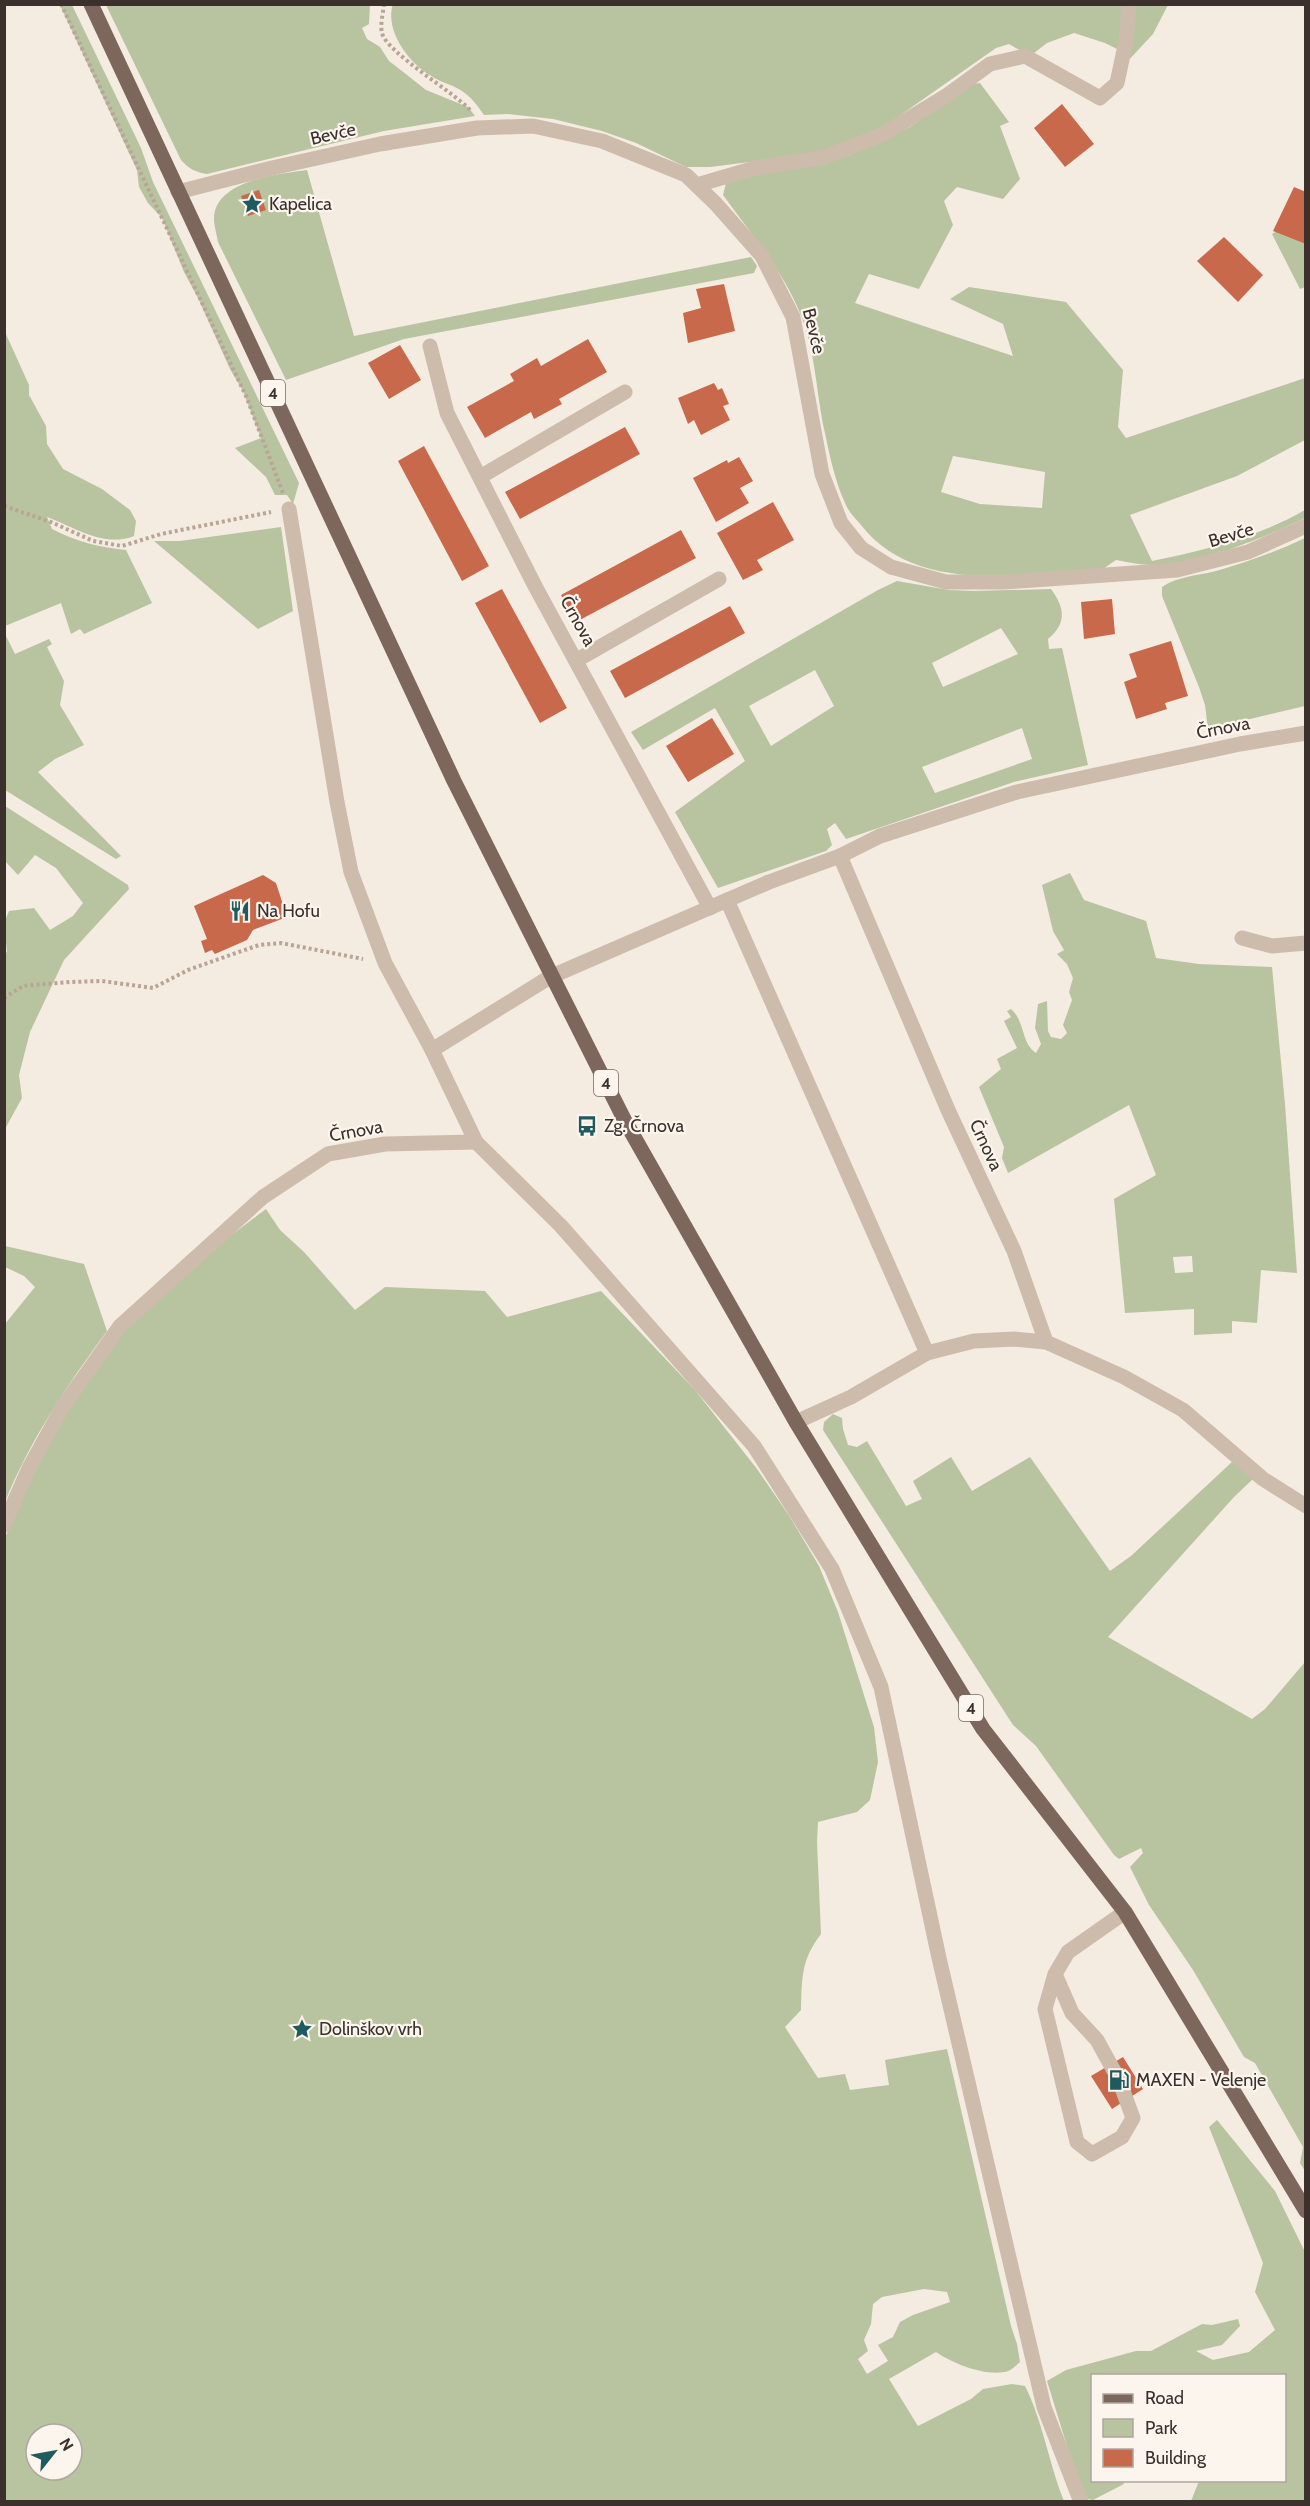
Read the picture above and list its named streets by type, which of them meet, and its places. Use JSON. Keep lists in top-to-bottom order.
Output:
{
  "streets": {
    "main road": ["4"],
    "street": ["Bevče", "Črnova"]
  },
  "crossings": [
    ["Bevče", "4"],
    ["4", "Črnova"]
  ],
  "places": {
    "place": ["Kapelica", "Dolinškov vrh"],
    "restaurant": ["Na Hofu"],
    "bus stop": ["Zg. Črnova"],
    "fuel station": ["MAXEN - Velenje"]
  },
  "legend": ["Road", "Park", "Building"],
  "north": "top right"
}
